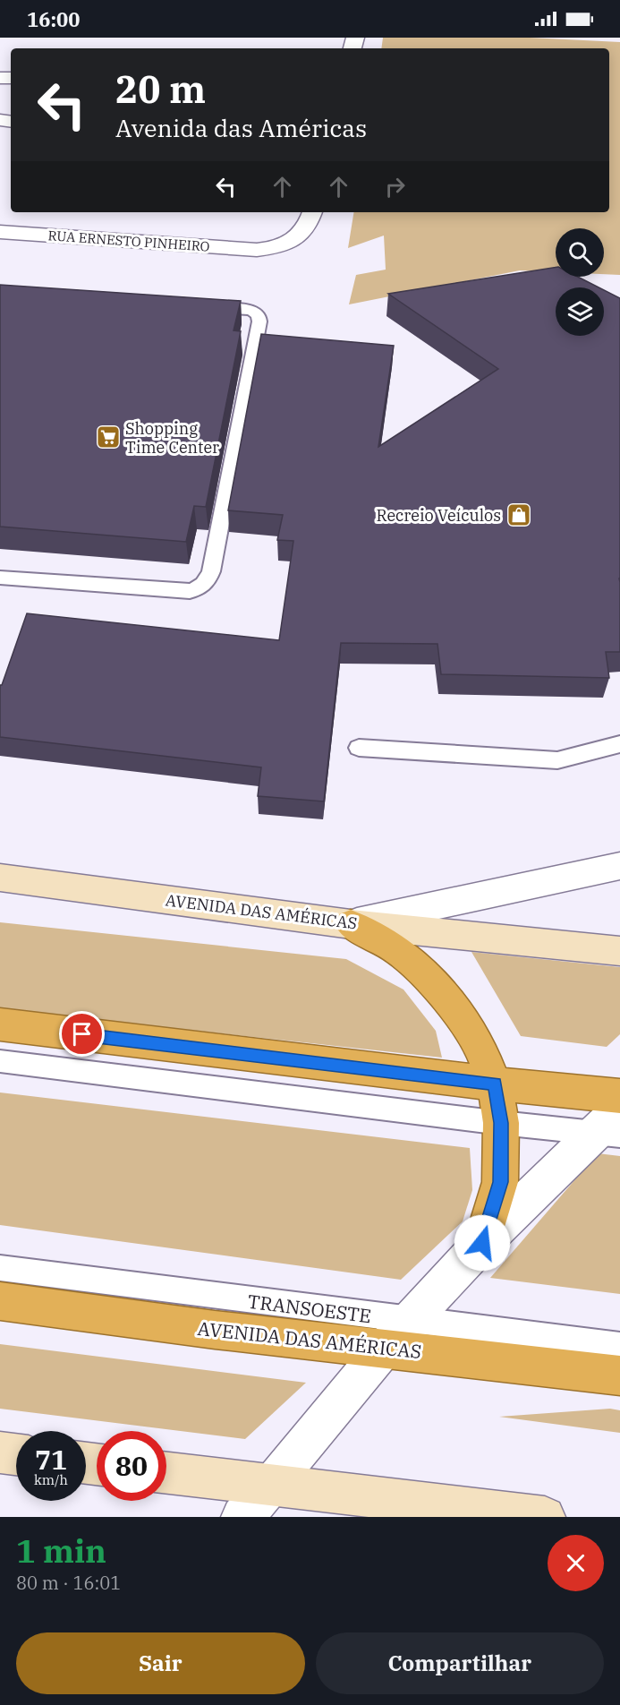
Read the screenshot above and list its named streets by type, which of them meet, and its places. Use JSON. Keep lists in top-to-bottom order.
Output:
{
  "streets": {
    "highway": ["AVENIDA DAS AMÉRICAS"],
    "street": ["RUA ERNESTO PINHEIRO"],
    "lane": ["TRANSOESTE"]
  },
  "places": {
    "supermarket": ["Shopping Time Center"],
    "shop": ["Recreio Veículos"]
  },
  "page": {
    "status": "16:00",
    "turn": ["20 m", "Avenida das Américas"],
    "speed": "71 km/h",
    "limit": "80",
    "heading": ["1 min", "80 m · 16:01"],
    "buttons": ["Sair", "Compartilhar"]
  }
}
